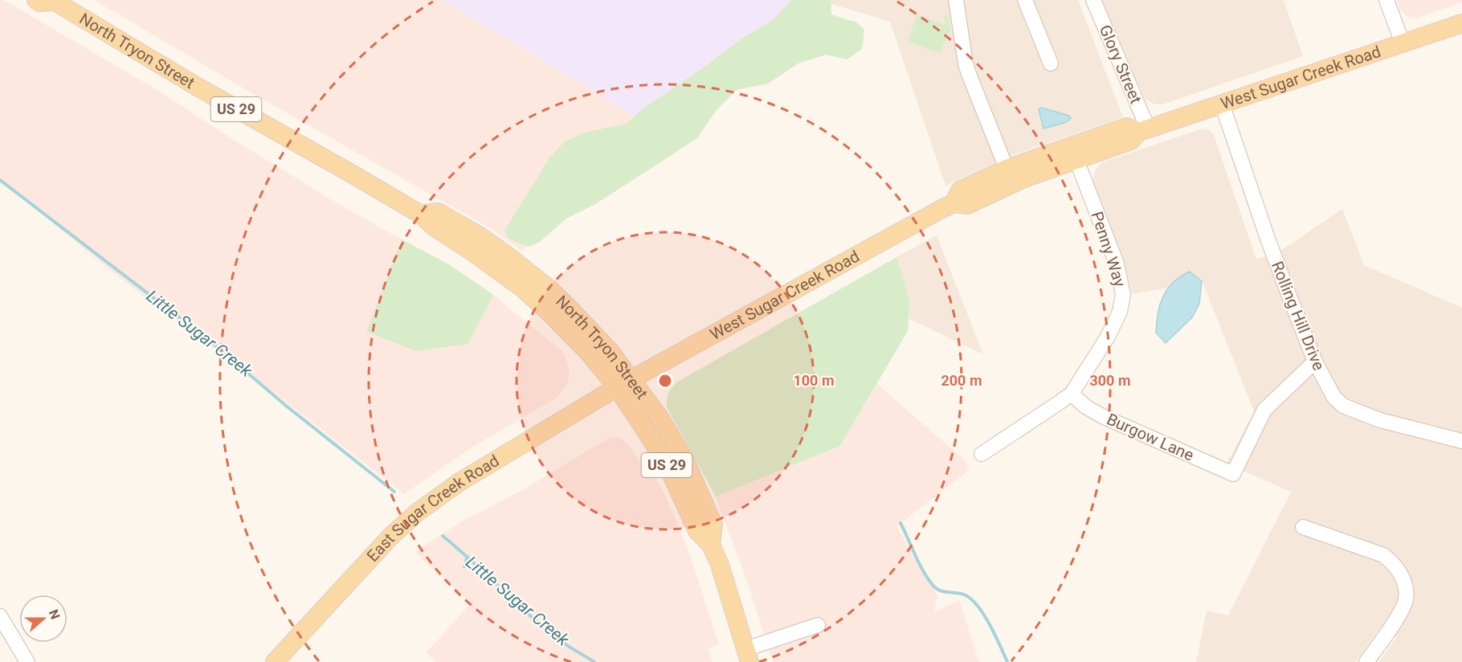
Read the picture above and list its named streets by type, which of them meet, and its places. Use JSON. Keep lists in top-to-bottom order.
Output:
{
  "streets": {
    "main road": [
      "North Tryon Street",
      "West Sugar Creek Road",
      "US 29",
      "East Sugar Creek Road"
    ],
    "street": [
      "Glory Street",
      "Penny Way",
      "Rolling Hill Drive",
      "Burgow Lane"
    ]
  },
  "crossings": [
    ["North Tryon Street", "West Sugar Creek Road"],
    ["North Tryon Street", "East Sugar Creek Road"],
    ["Glory Street", "West Sugar Creek Road"],
    ["West Sugar Creek Road", "Penny Way"],
    ["West Sugar Creek Road", "Rolling Hill Drive"],
    ["West Sugar Creek Road", "East Sugar Creek Road"],
    ["Penny Way", "Burgow Lane"],
    ["Rolling Hill Drive", "Burgow Lane"]
  ],
  "water": ["Little Sugar Creek"],
  "north": "right",
  "rings": ["100 m", "200 m", "300 m"]
}
